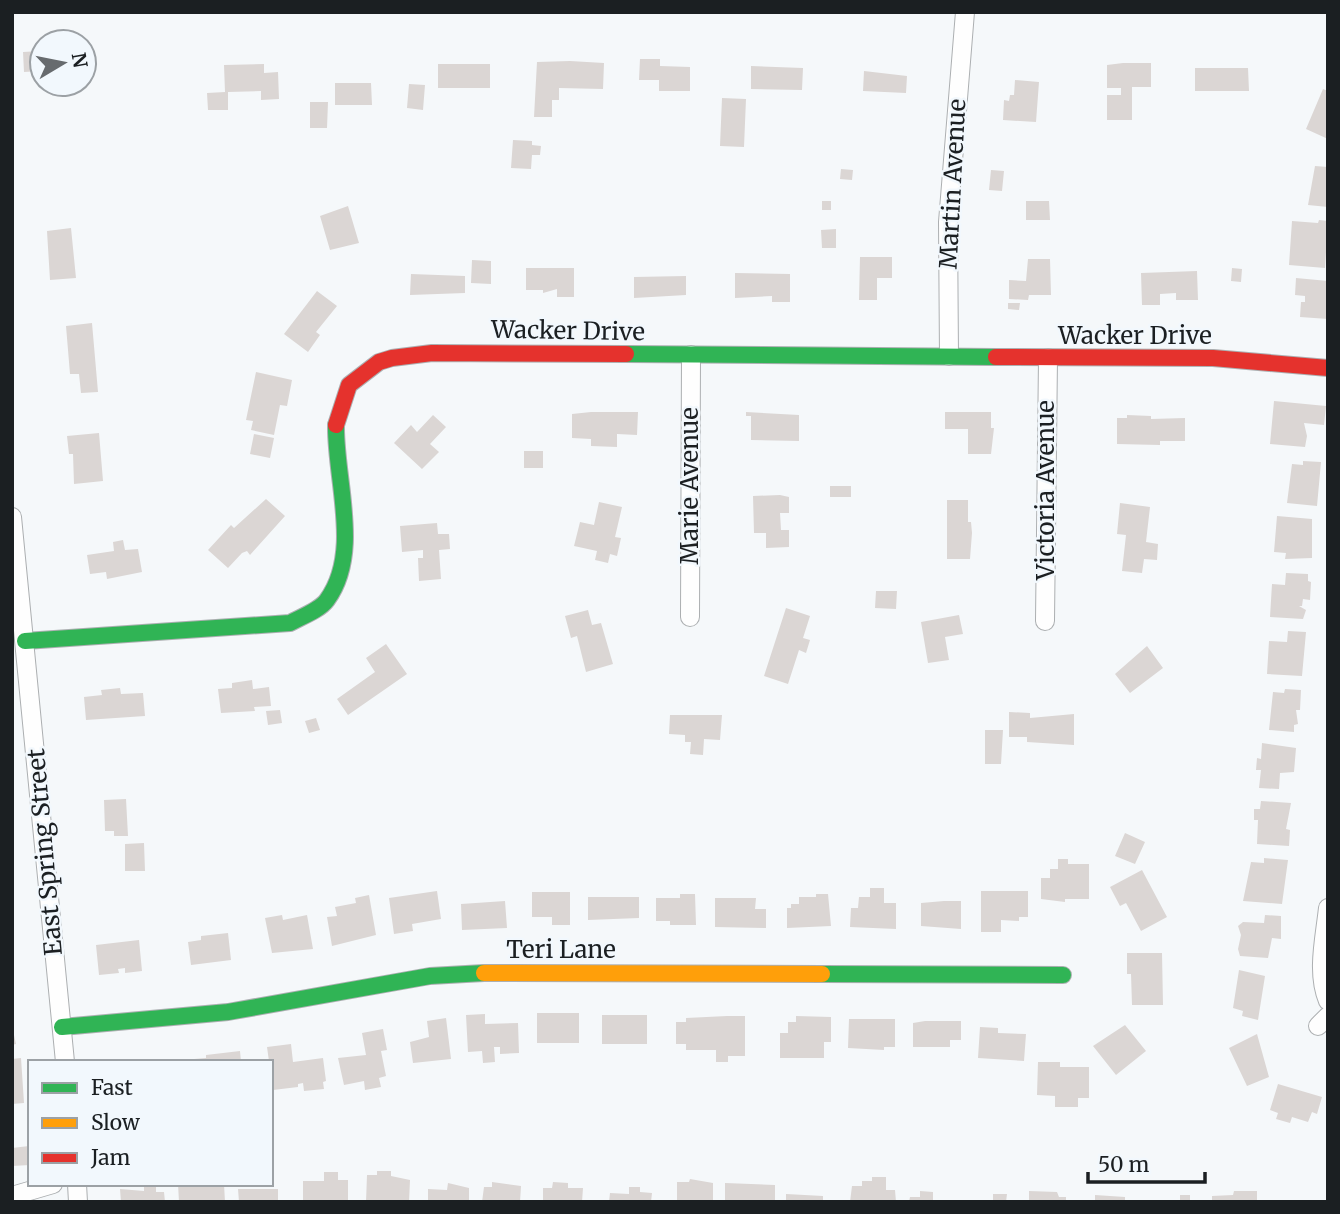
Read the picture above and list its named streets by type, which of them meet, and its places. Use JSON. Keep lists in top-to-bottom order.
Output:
{
  "streets": {
    "street": [
      "Martin Avenue",
      "Wacker Drive",
      "Marie Avenue",
      "Victoria Avenue",
      "East Spring Street",
      "Teri Lane"
    ]
  },
  "crossings": [
    ["Martin Avenue", "Wacker Drive"],
    ["Wacker Drive", "Marie Avenue"],
    ["Wacker Drive", "Victoria Avenue"],
    ["Wacker Drive", "East Spring Street"],
    ["East Spring Street", "Teri Lane"]
  ],
  "legend": ["Fast", "Slow", "Jam"],
  "scale_bar": "50 m",
  "north": "right"
}
